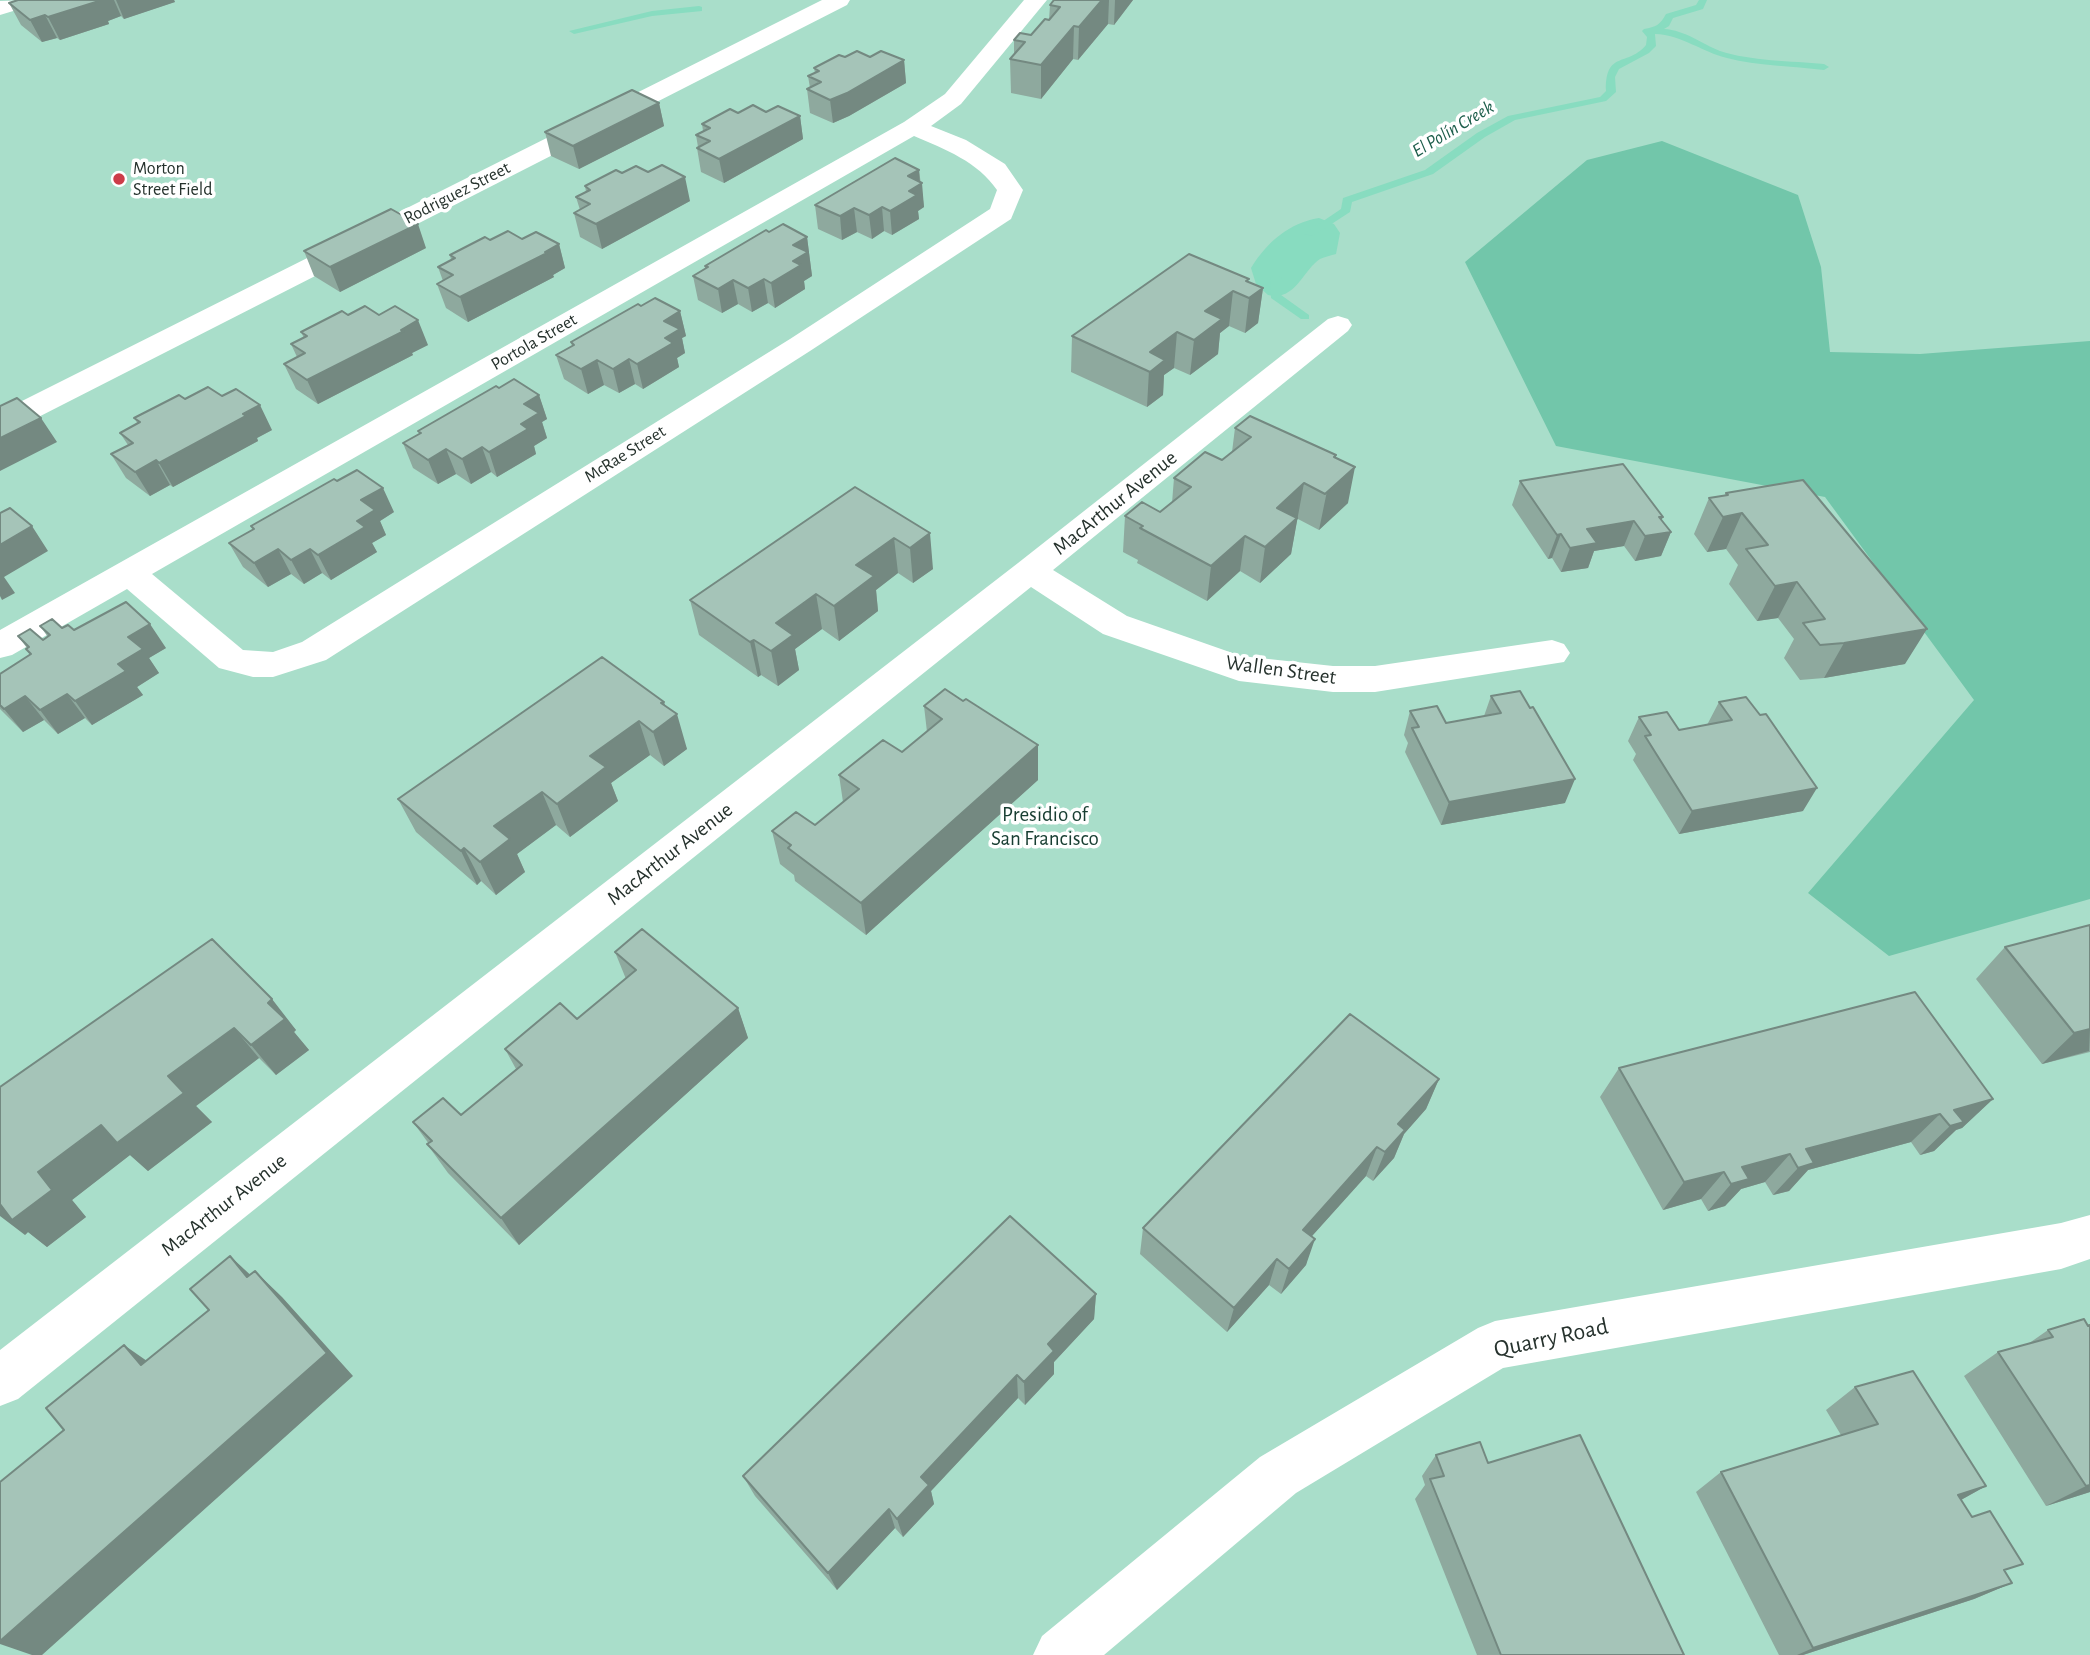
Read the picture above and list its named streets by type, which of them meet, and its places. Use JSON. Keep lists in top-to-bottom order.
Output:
{
  "streets": {
    "street": [
      "Rodriguez Street",
      "Portola Street",
      "McRae Street",
      "MacArthur Avenue",
      "Wallen Street",
      "Quarry Road"
    ]
  },
  "crossings": [
    ["Portola Street", "McRae Street"],
    ["MacArthur Avenue", "Wallen Street"]
  ],
  "water": ["El Polín Creek"],
  "parks": ["Presidio of San Francisco"],
  "places": ["Morton Street Field"]
}
